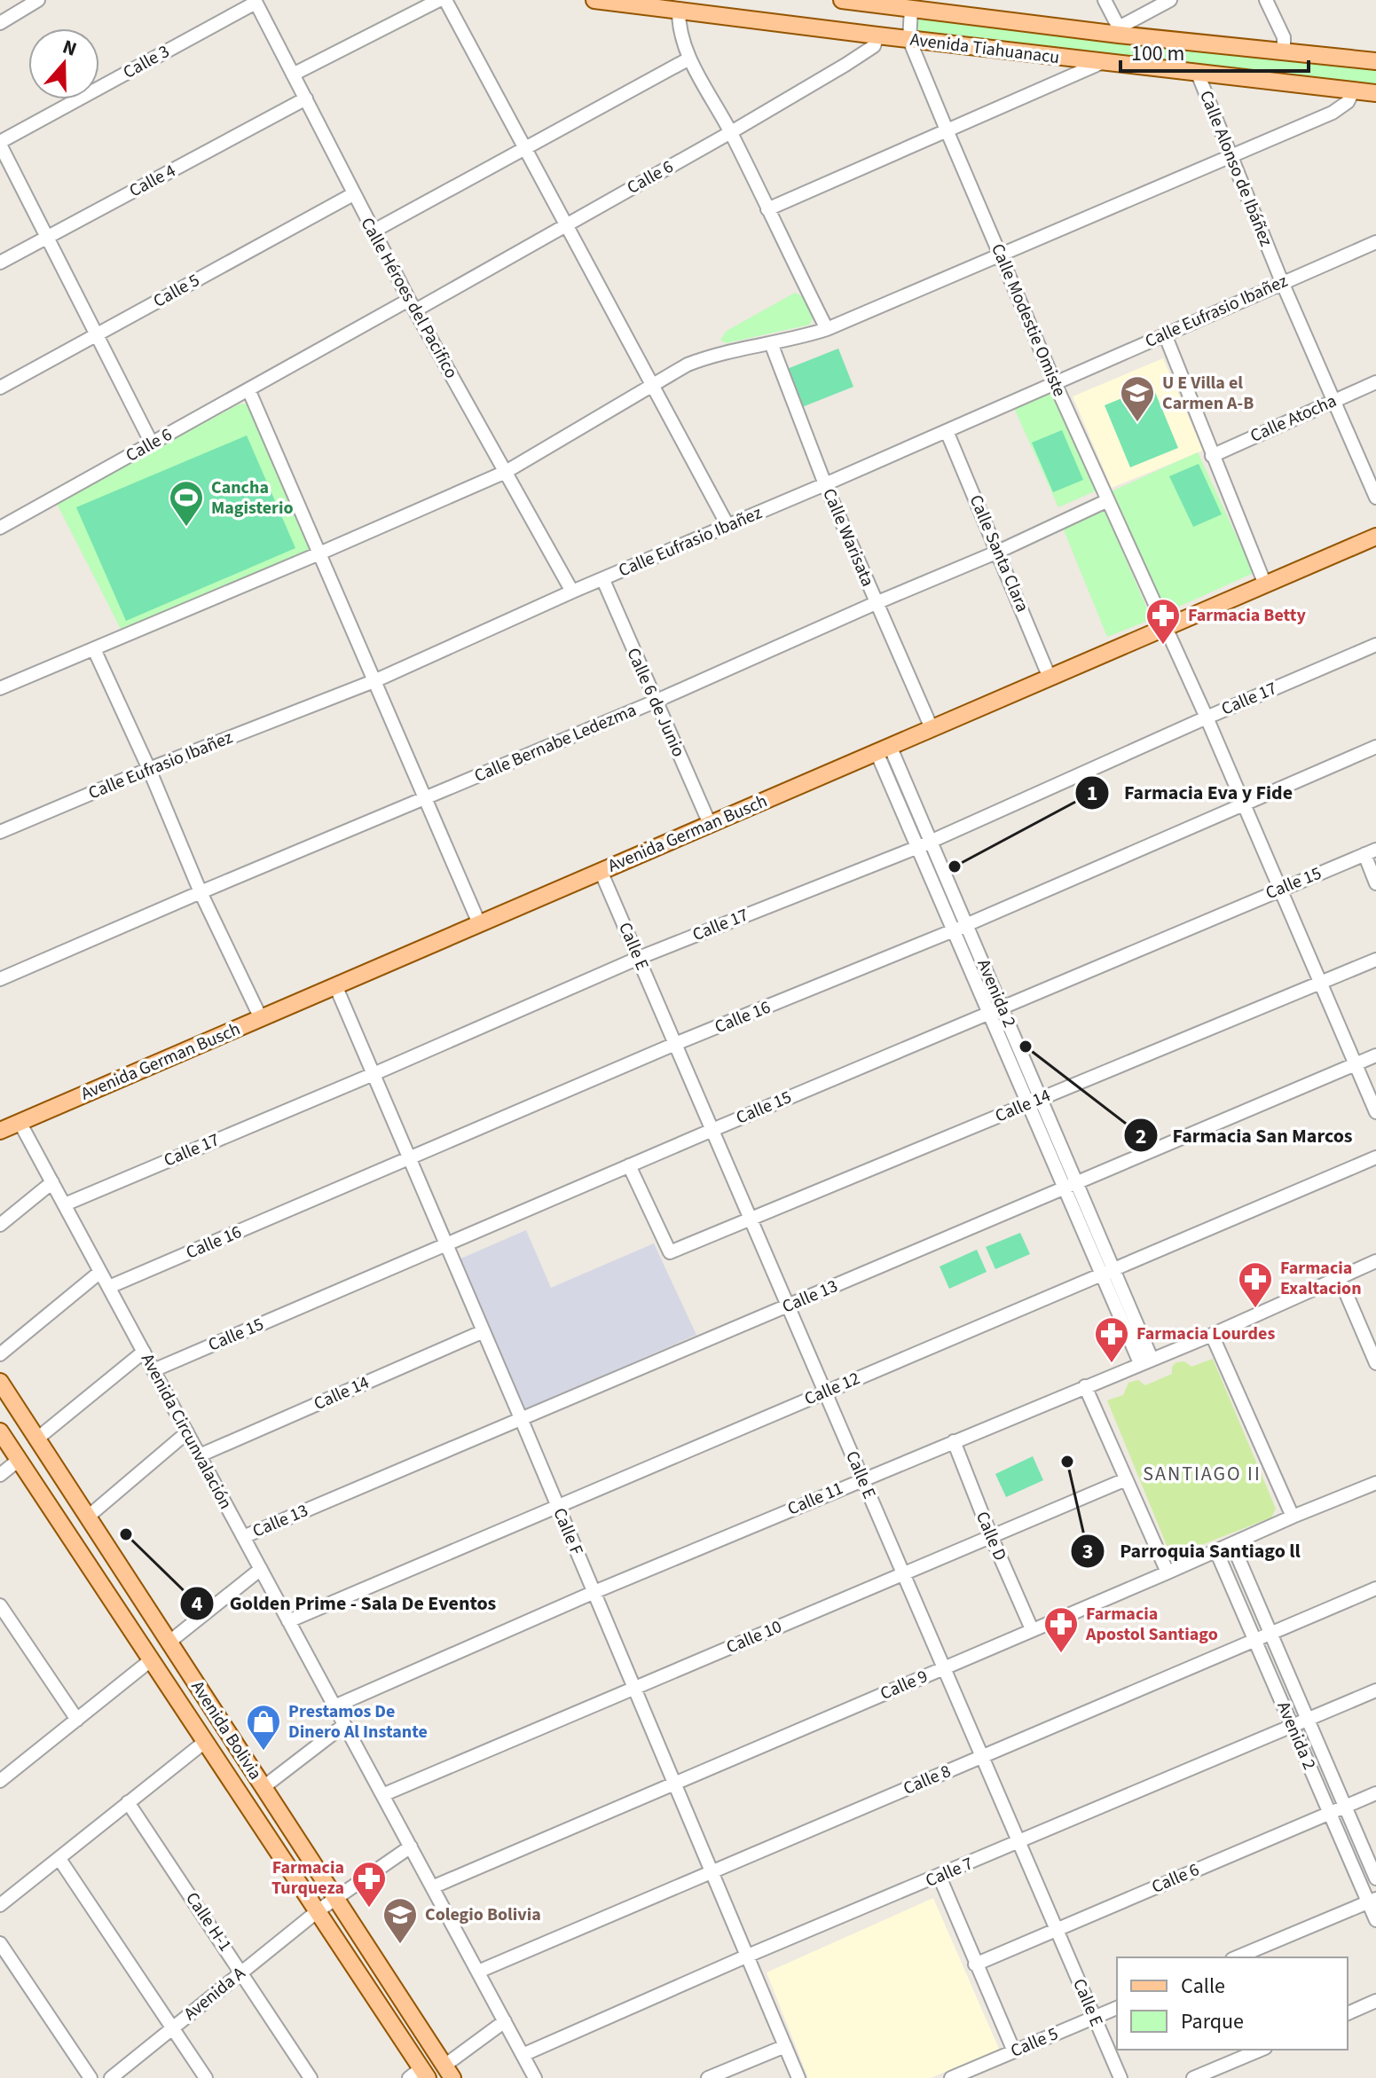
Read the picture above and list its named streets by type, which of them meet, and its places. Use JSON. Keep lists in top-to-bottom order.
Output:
{
  "streets": {
    "main road": ["Avenida Tiahuanacu", "Avenida German Busch", "Avenida Bolivia"],
    "street": [
      "Calle 3",
      "Calle Alonso de Ibáñez",
      "Calle 6",
      "Calle 4",
      "Calle 5",
      "Calle Héroes del Pacifico",
      "Calle Eufrasio Ibañez",
      "Calle Modestie Omiste",
      "Calle Atocha",
      "Calle Warisata",
      "Calle Santa Clara",
      "Calle 17",
      "Calle 6 de Junio",
      "Calle Bernabe Ledezma",
      "Calle 15",
      "Calle E",
      "Avenida 2",
      "Calle 16",
      "Calle 14",
      "Calle 13",
      "Calle 12",
      "Avenida Circunvalación",
      "Calle 11",
      "Calle F",
      "Calle D",
      "Calle 10",
      "Calle 9",
      "Calle 8",
      "Calle 7",
      "Calle H-1",
      "Avenida A"
    ]
  },
  "crossings": [
    ["Avenida Tiahuanacu", "Calle Alonso de Ibáñez"],
    ["Avenida Tiahuanacu", "Calle 6"],
    ["Avenida Tiahuanacu", "Calle Modestie Omiste"],
    ["Calle 3", "Calle Héroes del Pacifico"],
    ["Calle Alonso de Ibáñez", "Calle Eufrasio Ibañez"],
    ["Calle Alonso de Ibáñez", "Calle Atocha"],
    ["Calle 6", "Calle Héroes del Pacifico"],
    ["Calle 6", "Calle E"],
    ["Calle 6", "Avenida 2"],
    ["Calle 4", "Calle Héroes del Pacifico"],
    ["Calle 5", "Calle Héroes del Pacifico"],
    ["Calle 5", "Calle E"],
    ["Calle Héroes del Pacifico", "Calle Eufrasio Ibañez"],
    ["Calle Eufrasio Ibañez", "Calle Modestie Omiste"],
    ["Calle Eufrasio Ibañez", "Calle Warisata"],
    ["Calle Eufrasio Ibañez", "Calle Santa Clara"],
    ["Calle Eufrasio Ibañez", "Calle 6 de Junio"],
    ["Calle Modestie Omiste", "Calle 17"],
    ["Calle Modestie Omiste", "Calle Bernabe Ledezma"],
    ["Calle Modestie Omiste", "Avenida German Busch"],
    ["Calle Modestie Omiste", "Calle 15"],
    ["Calle Modestie Omiste", "Calle 16"],
    ["Calle Modestie Omiste", "Calle 14"],
    ["Calle Modestie Omiste", "Calle 13"],
    ["Calle Warisata", "Calle Bernabe Ledezma"],
    ["Calle Warisata", "Avenida German Busch"],
    ["Calle Santa Clara", "Calle Bernabe Ledezma"],
    ["Calle Santa Clara", "Avenida German Busch"],
    ["Calle 17", "Calle E"],
    ["Calle 17", "Avenida 2"],
    ["Calle 17", "Avenida Circunvalación"],
    ["Calle 17", "Calle F"],
    ["Calle 6 de Junio", "Calle Bernabe Ledezma"],
    ["Calle 6 de Junio", "Avenida German Busch"],
    ["Avenida German Busch", "Calle E"],
    ["Avenida German Busch", "Avenida 2"],
    ["Avenida German Busch", "Avenida Circunvalación"],
    ["Avenida German Busch", "Calle F"],
    ["Calle 15", "Calle E"],
    ["Calle 15", "Avenida 2"],
    ["Calle 15", "Calle 14"],
    ["Calle 15", "Avenida Circunvalación"],
    ["Calle 15", "Calle F"],
    ["Calle E", "Calle 16"],
    ["Calle E", "Calle 14"],
    ["Calle E", "Calle 13"],
    ["Calle E", "Calle 12"],
    ["Calle E", "Calle 11"],
    ["Calle E", "Calle 10"],
    ["Calle E", "Calle 9"],
    ["Calle E", "Calle 8"],
    ["Calle E", "Calle 7"],
    ["Avenida 2", "Calle 16"],
    ["Avenida 2", "Calle 14"],
    ["Avenida 2", "Calle 13"],
    ["Avenida 2", "Calle 12"],
    ["Avenida 2", "Calle 11"],
    ["Avenida 2", "Calle 9"],
    ["Avenida 2", "Calle 8"],
    ["Avenida 2", "Calle 7"],
    ["Calle 16", "Avenida Circunvalación"],
    ["Calle 16", "Calle F"],
    ["Calle 14", "Avenida Circunvalación"],
    ["Calle 14", "Calle F"],
    ["Calle 13", "Avenida Circunvalación"],
    ["Calle 13", "Calle F"],
    ["Calle 12", "Avenida Circunvalación"],
    ["Calle 12", "Calle F"],
    ["Avenida Circunvalación", "Calle 11"],
    ["Avenida Circunvalación", "Calle 10"],
    ["Avenida Circunvalación", "Calle 9"],
    ["Avenida Circunvalación", "Calle 8"],
    ["Avenida Circunvalación", "Calle 7"],
    ["Avenida Circunvalación", "Avenida A"],
    ["Calle 11", "Calle F"],
    ["Calle 11", "Calle D"],
    ["Calle F", "Calle 10"],
    ["Calle F", "Calle 9"],
    ["Calle F", "Calle 8"],
    ["Calle F", "Calle 7"],
    ["Calle D", "Calle 10"],
    ["Calle D", "Calle 9"],
    ["Avenida Bolivia", "Avenida A"],
    ["Calle H-1", "Avenida A"]
  ],
  "districts": ["SANTIAGO II"],
  "places": {
    "school or university": ["U E Villa el Carmen A-B", "Colegio Bolivia"],
    "sports": ["Cancha Magisterio"],
    "pharmacy": [
      "Farmacia Betty",
      "Farmacia Exaltacion",
      "Farmacia Lourdes",
      "Farmacia Apostol Santiago",
      "Farmacia Turqueza"
    ],
    "other": [
      "Farmacia Eva y Fide",
      "Farmacia San Marcos",
      "Parroquia Santiago ll",
      "Golden Prime - Sala De Eventos"
    ],
    "shop": ["Prestamos De Dinero Al Instante"]
  },
  "legend": ["Calle", "Parque"],
  "scale_bar": "100 m",
  "north": "top"
}
